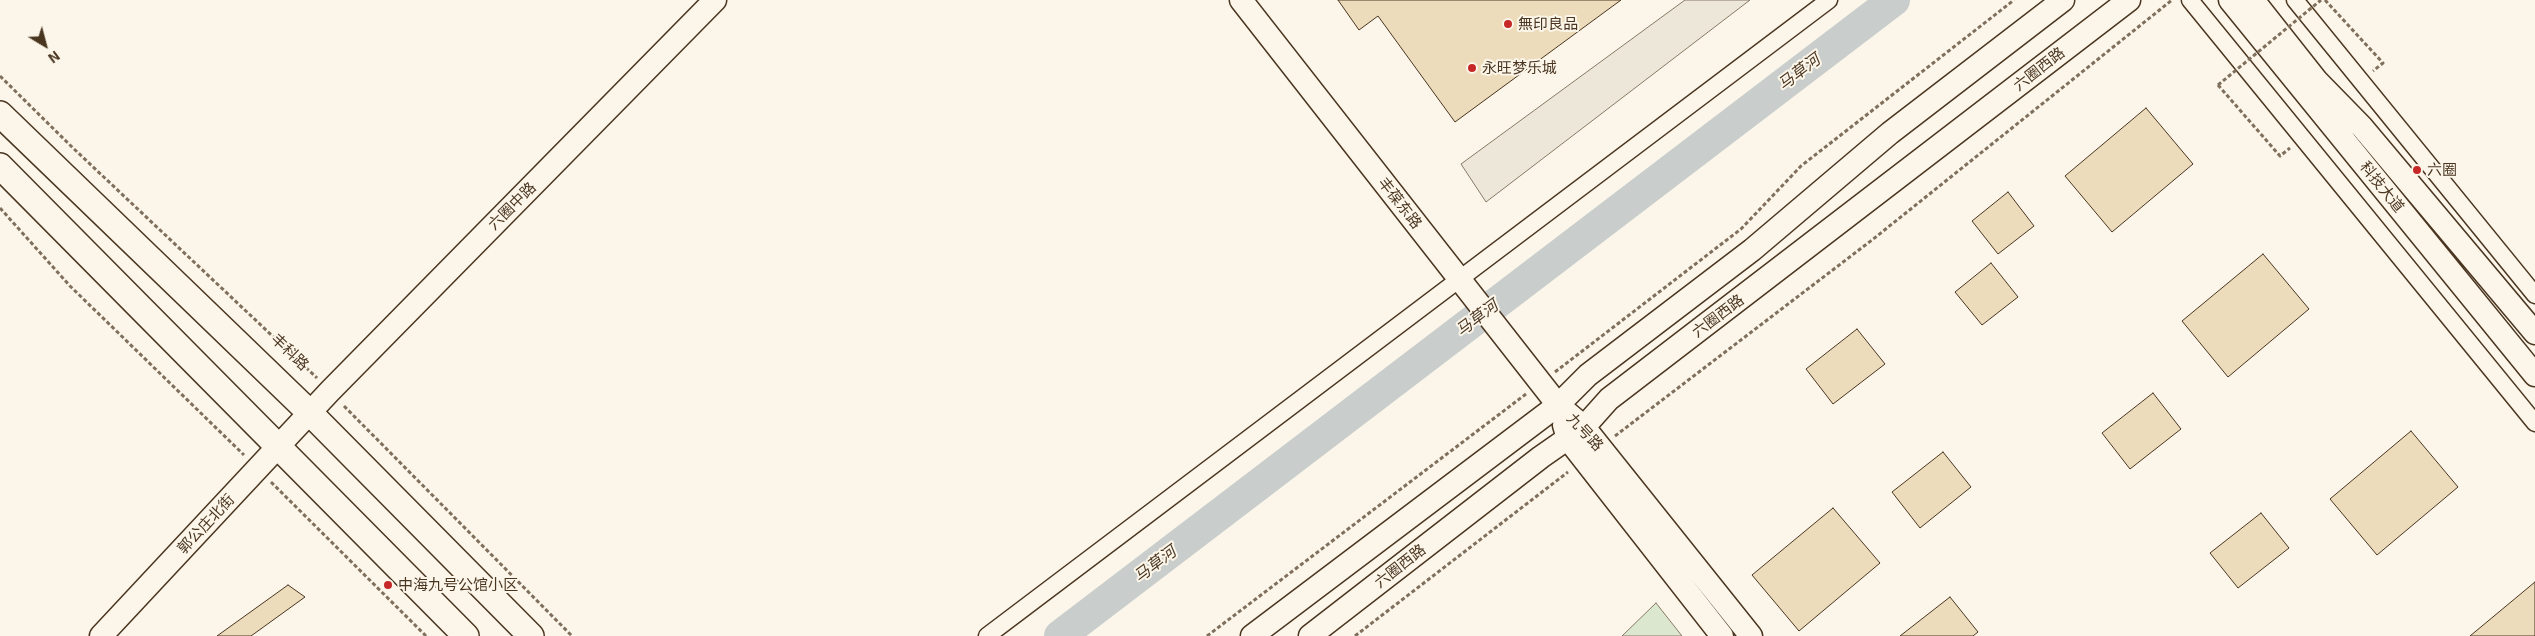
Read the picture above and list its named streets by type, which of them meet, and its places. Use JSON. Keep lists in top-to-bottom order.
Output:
{
  "streets": {
    "main road": [
      "六圈西路",
      "科技大道",
      "丰葆东路",
      "六圈中路",
      "丰科路",
      "九号路",
      "郭公庄北街"
    ]
  },
  "crossings": [
    ["六圈西路", "九号路"],
    ["丰葆东路", "九号路"],
    ["六圈中路", "丰科路"],
    ["六圈中路", "郭公庄北街"],
    ["丰科路", "郭公庄北街"]
  ],
  "water": ["马草河"],
  "places": [
    "無印良品",
    "永旺梦乐城",
    "六圈",
    "中海九号公馆小区"
  ],
  "north": "bottom right"
}
